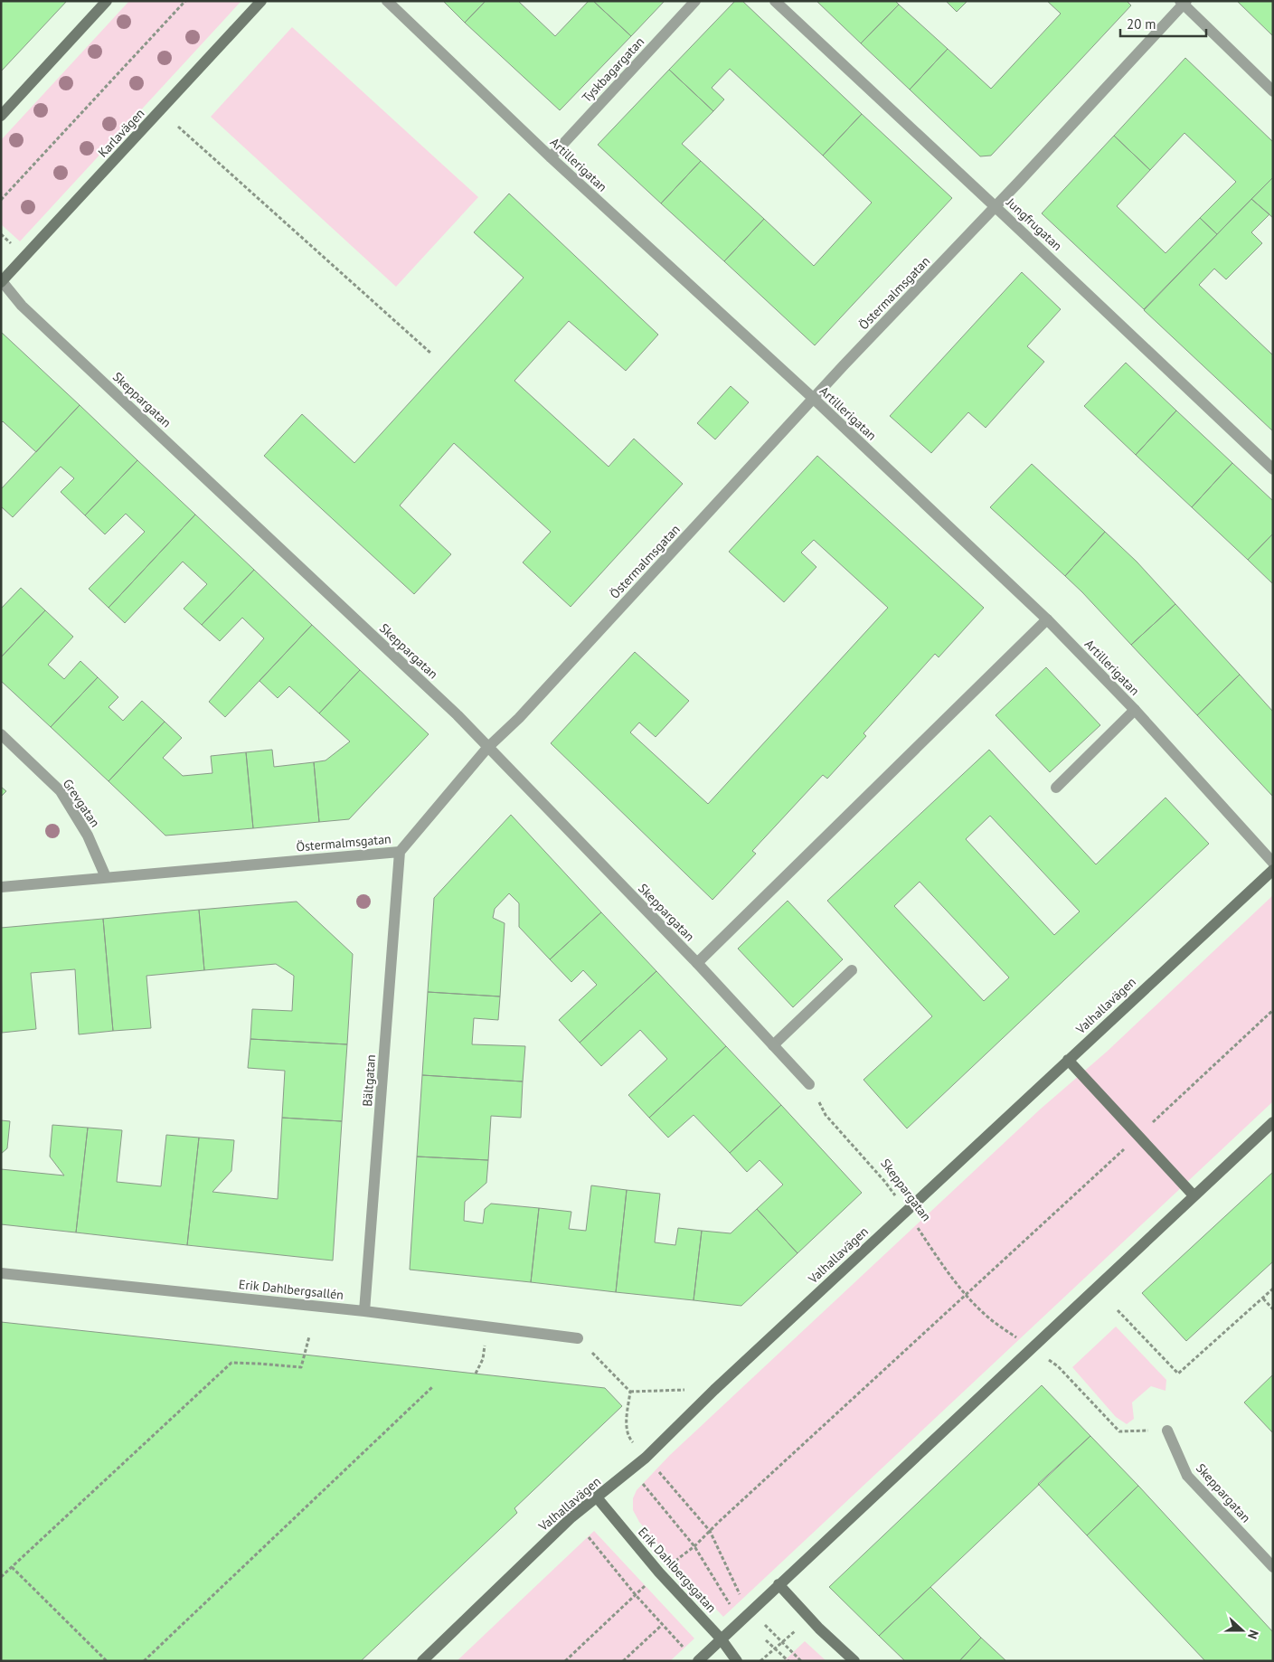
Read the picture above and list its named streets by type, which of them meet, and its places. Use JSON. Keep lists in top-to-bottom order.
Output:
{
  "streets": {
    "main road": ["Karlavägen", "Valhallavägen", "Erik Dahlbergsgatan"],
    "street": [
      "Tyskbagargatan",
      "Artillerigatan",
      "Jungfrugatan",
      "Östermalmsgatan",
      "Skeppargatan",
      "Grevgatan",
      "Bältgatan",
      "Erik Dahlbergsallén"
    ]
  },
  "crossings": [
    ["Tyskbagargatan", "Artillerigatan"],
    ["Karlavägen", "Skeppargatan"],
    ["Artillerigatan", "Östermalmsgatan"],
    ["Jungfrugatan", "Östermalmsgatan"],
    ["Östermalmsgatan", "Skeppargatan"],
    ["Östermalmsgatan", "Grevgatan"],
    ["Östermalmsgatan", "Bältgatan"],
    ["Skeppargatan", "Valhallavägen"],
    ["Valhallavägen", "Erik Dahlbergsgatan"],
    ["Bältgatan", "Erik Dahlbergsallén"]
  ],
  "scale_bar": "20 m",
  "north": "right"
}
